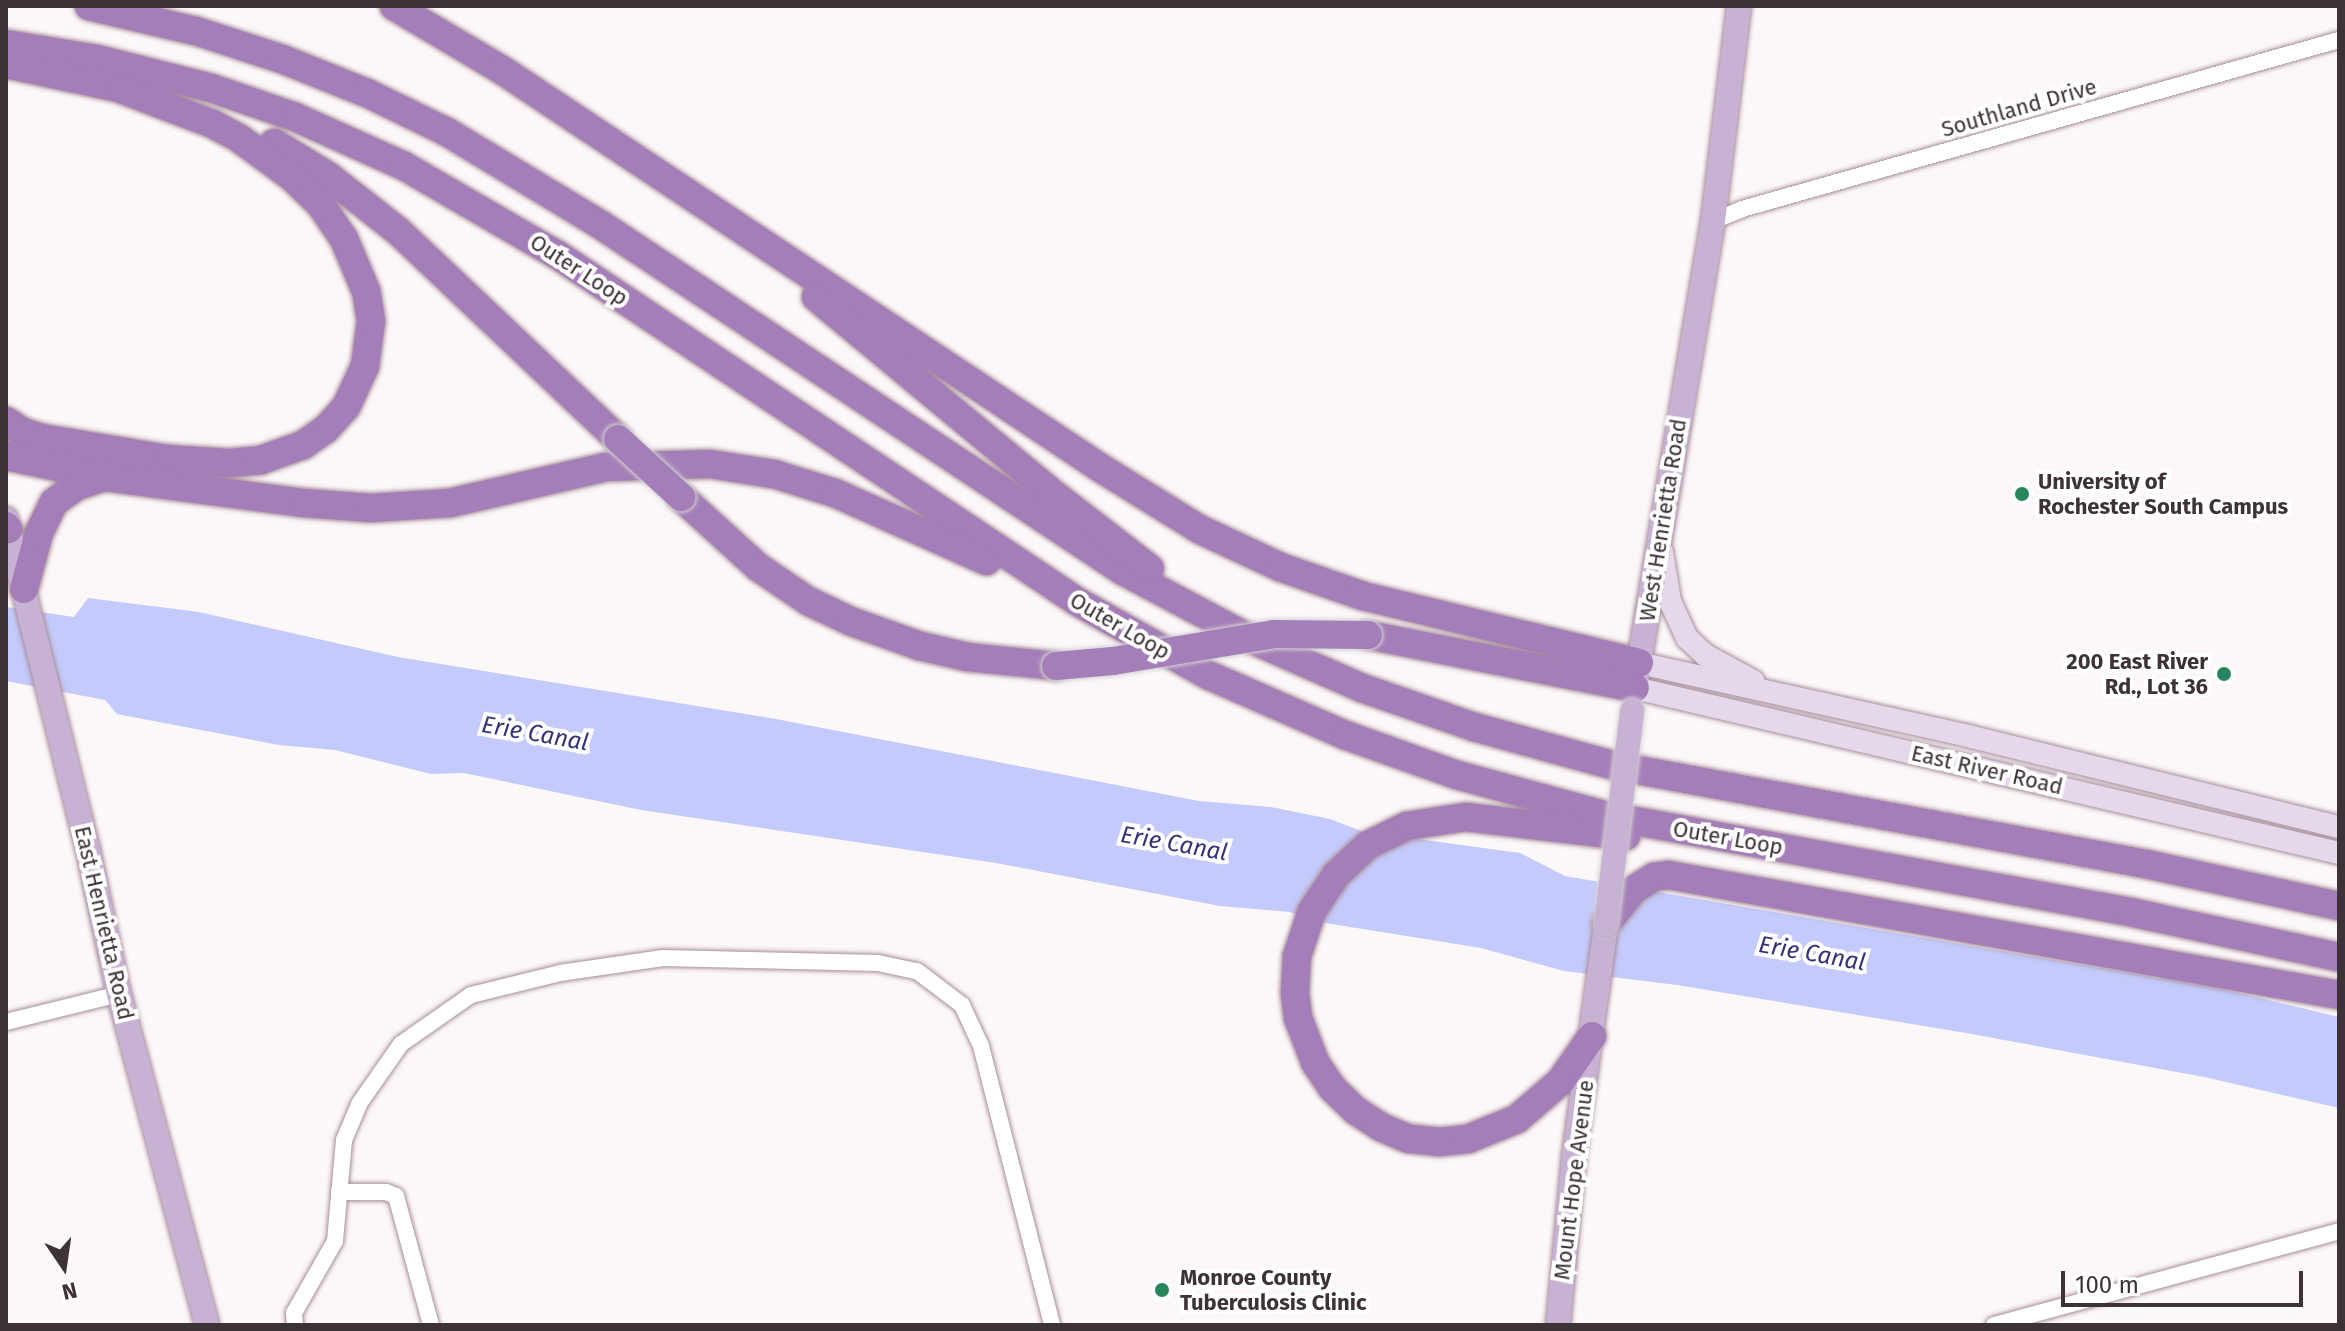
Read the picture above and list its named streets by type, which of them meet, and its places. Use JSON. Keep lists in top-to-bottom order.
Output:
{
  "streets": {
    "highway": ["Outer Loop"],
    "main road": ["West Henrietta Road", "East Henrietta Road", "Mount Hope Avenue"],
    "street": ["Southland Drive", "East River Road"]
  },
  "crossings": [
    ["Southland Drive", "West Henrietta Road"],
    ["West Henrietta Road", "East River Road"],
    ["West Henrietta Road", "Mount Hope Avenue"]
  ],
  "water": ["Erie Canal"],
  "places": ["University of Rochester South Campus", "200 East River Rd., Lot 36", "Monroe County Tuberculosis Clinic"],
  "scale_bar": "100 m",
  "north": "bottom"
}
